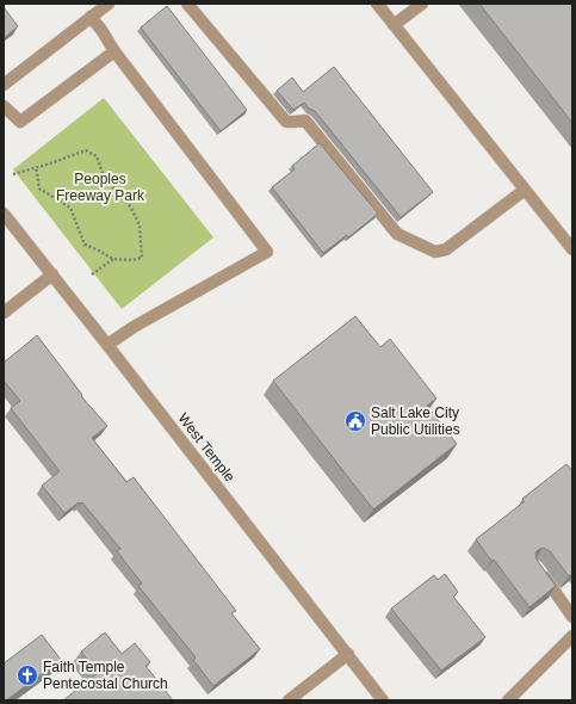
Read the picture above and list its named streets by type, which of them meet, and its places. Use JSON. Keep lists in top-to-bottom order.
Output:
{
  "streets": {
    "street": ["West Temple"]
  },
  "parks": ["Peoples Freeway Park"],
  "places": {
    "public building": ["Salt Lake City Public Utilities"],
    "church": ["Faith Temple Pentecostal Church"]
  }
}
